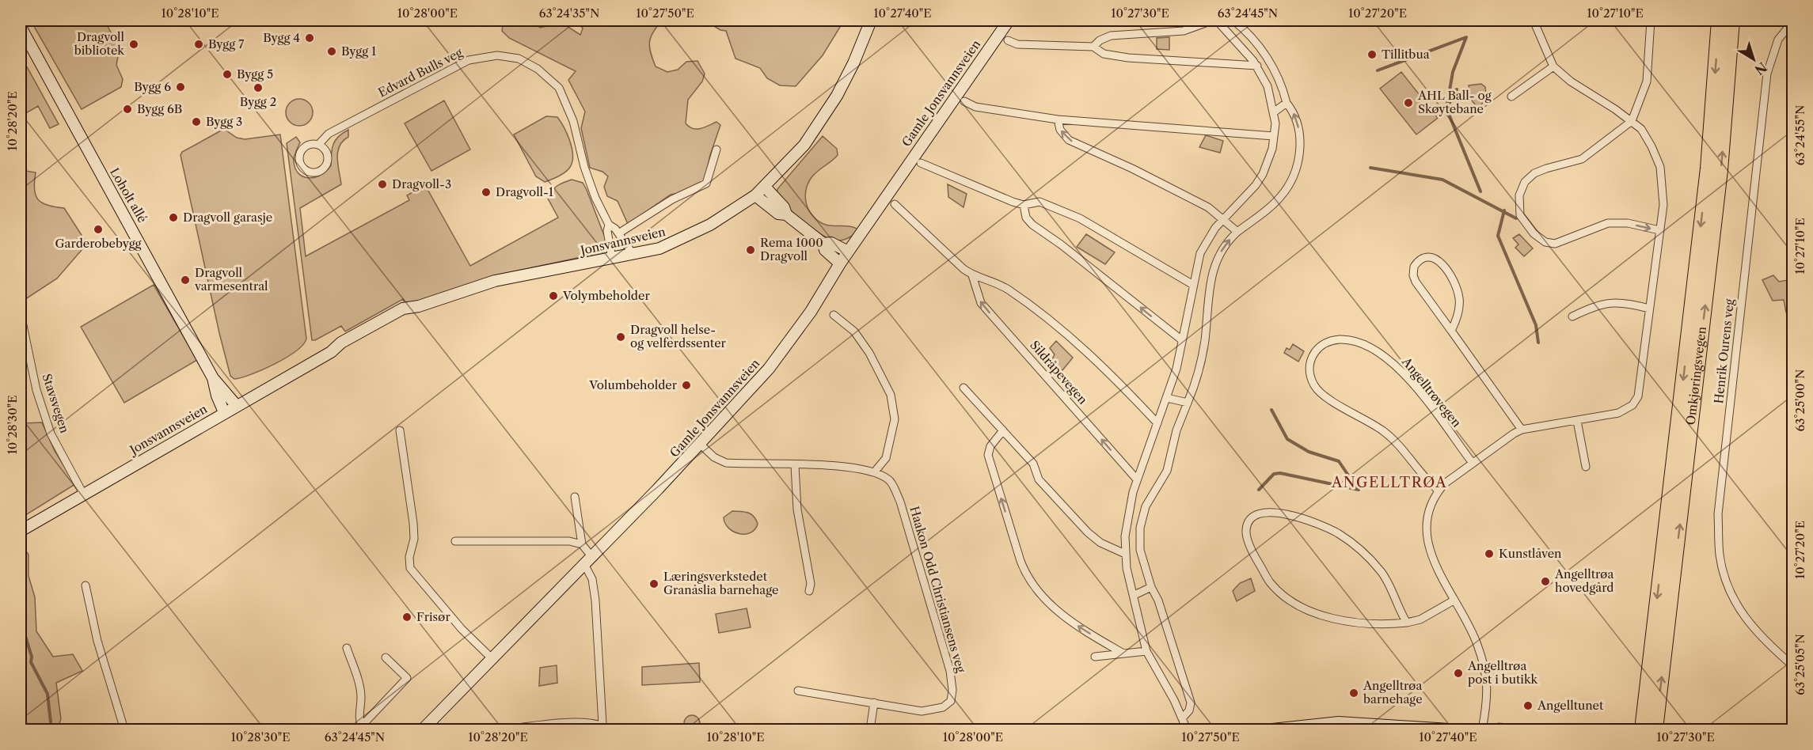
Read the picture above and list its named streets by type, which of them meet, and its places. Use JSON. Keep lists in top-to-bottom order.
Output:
{
  "streets": {
    "highway": ["Omkjøringsvegen"],
    "street": [
      "Edvard Bulls veg",
      "Gamle Jonsvannsveien",
      "Loholt allé",
      "Jonsvannsveien",
      "Henrik Ourens veg",
      "Sildråpevegen",
      "Angelltrøvegen",
      "Stavsvegen",
      "Haakon Odd Christiansens veg"
    ]
  },
  "crossings": [
    ["Edvard Bulls veg", "Jonsvannsveien"],
    ["Loholt allé", "Jonsvannsveien"],
    ["Jonsvannsveien", "Stavsvegen"]
  ],
  "districts": ["ANGELLTRØA"],
  "places": [
    "Bygg 4",
    "Dragvoll bibliotek",
    "Bygg 7",
    "Bygg 1",
    "Tillitbua",
    "Bygg 5",
    "Bygg 6",
    "Bygg 2",
    "AHL Ball- og Skøytebane",
    "Bygg 6B",
    "Bygg 3",
    "Dragvoll-3",
    "Dragvoll-1",
    "Dragvoll garasje",
    "Garderobebygg",
    "Rema 1000 Dragvoll",
    "Dragvoll varmesentral",
    "Volymbeholder",
    "Dragvoll helse- og velferdssenter",
    "Volumbeholder",
    "Kunstlåven",
    "Angelltrøa hovedgård",
    "Læringsverkstedet Granåslia barnehage",
    "Frisør",
    "Angelltrøa post i butikk",
    "Angelltrøa barnehage",
    "Angelltunet"
  ],
  "north": "bottom right",
  "coordinates": [
    "10°28'10\"E",
    "10°28'00\"E",
    "63°24'35\"N",
    "10°27'50\"E",
    "10°27'40\"E",
    "10°27'30\"E",
    "63°24'45\"N",
    "10°27'20\"E",
    "10°27'10\"E",
    "10°28'20\"E",
    "63°24'55\"N",
    "63°25'00\"N",
    "10°28'30\"E",
    "63°25'05\"N"
  ]
}
